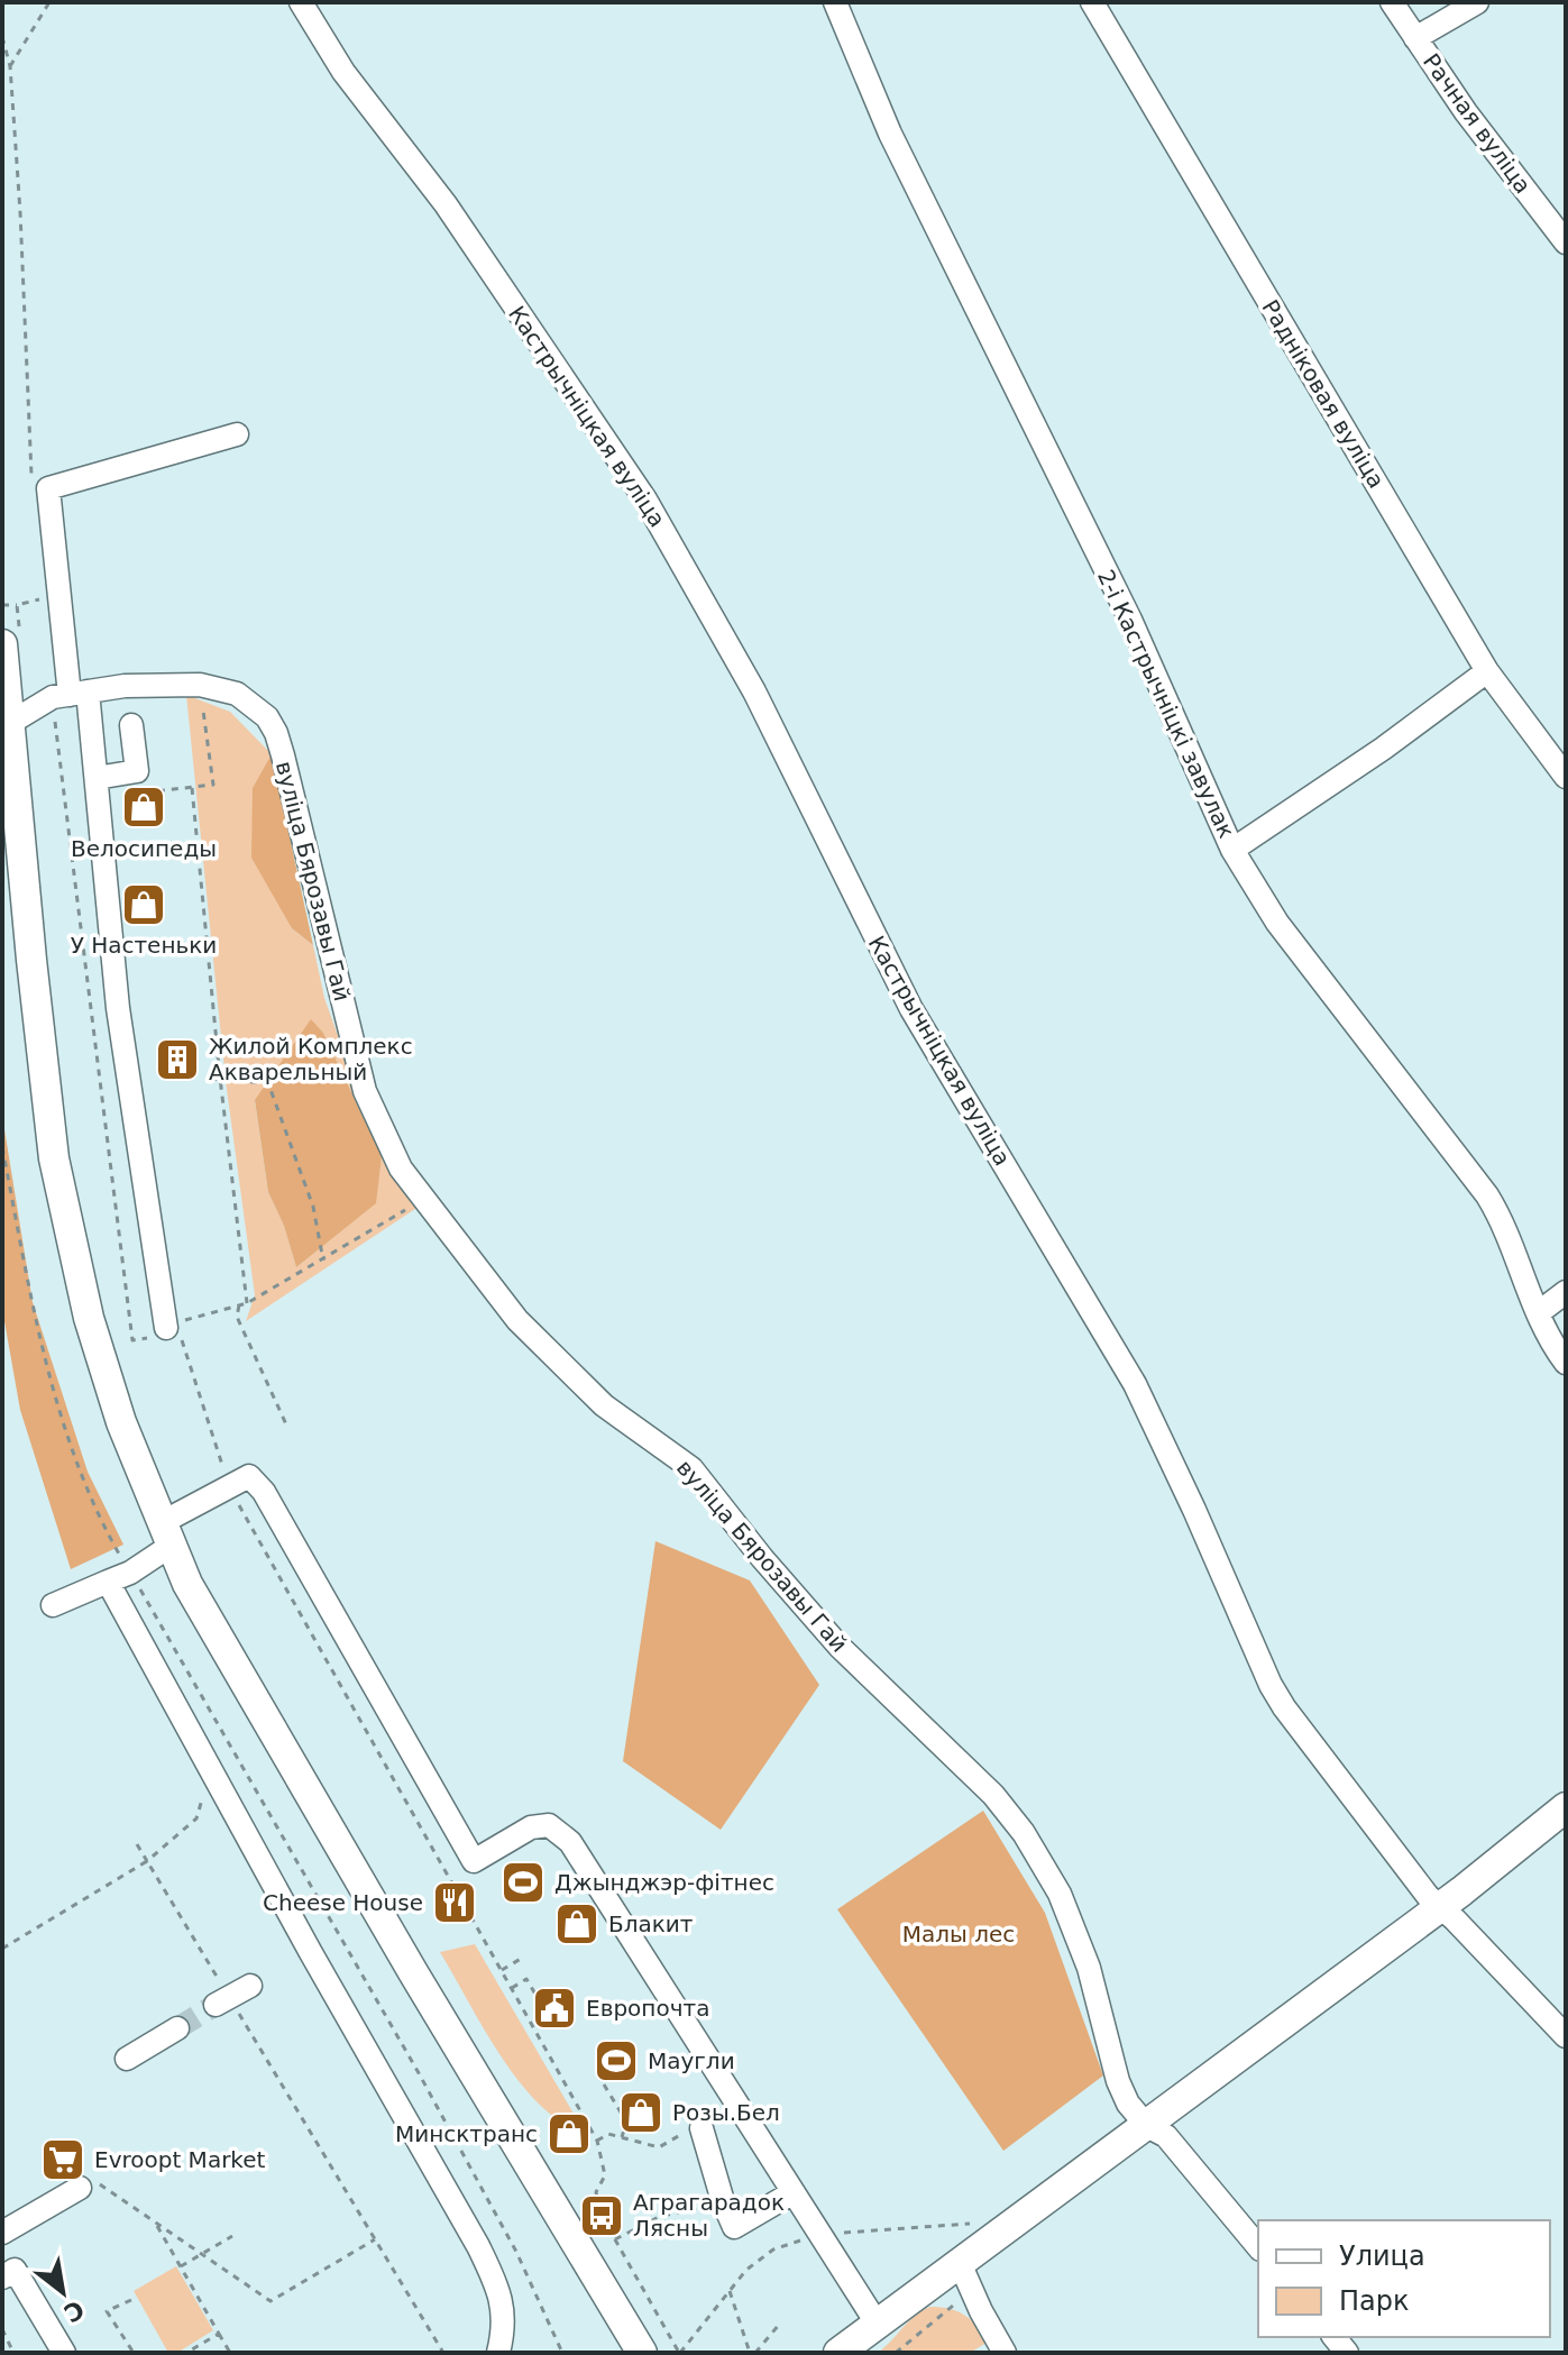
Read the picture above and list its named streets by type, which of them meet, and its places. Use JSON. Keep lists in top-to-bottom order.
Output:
{
  "streets": {
    "street": [
      "Рачная вуліца",
      "Радніковая вуліца",
      "Кастрычніцкая вуліца",
      "2-і Кастрычніцкі завулак",
      "вуліца Бярозавы Гай"
    ]
  },
  "parks": ["Малы лес"],
  "places": {
    "shop": [
      "Велосипеды",
      "У Настеньки",
      "Блакит",
      "Розы.Бел",
      "Минсктранс"
    ],
    "building": ["Жилой Комплекс Акварельный"],
    "sports": ["Джынджэр-фітнес", "Маугли"],
    "restaurant": ["Cheese House"],
    "public building": ["Европочта"],
    "supermarket": ["Evroopt Market"],
    "bus stop": ["Аграгарадок Лясны"]
  },
  "legend": ["Улица", "Парк"],
  "north": "bottom right"
}
